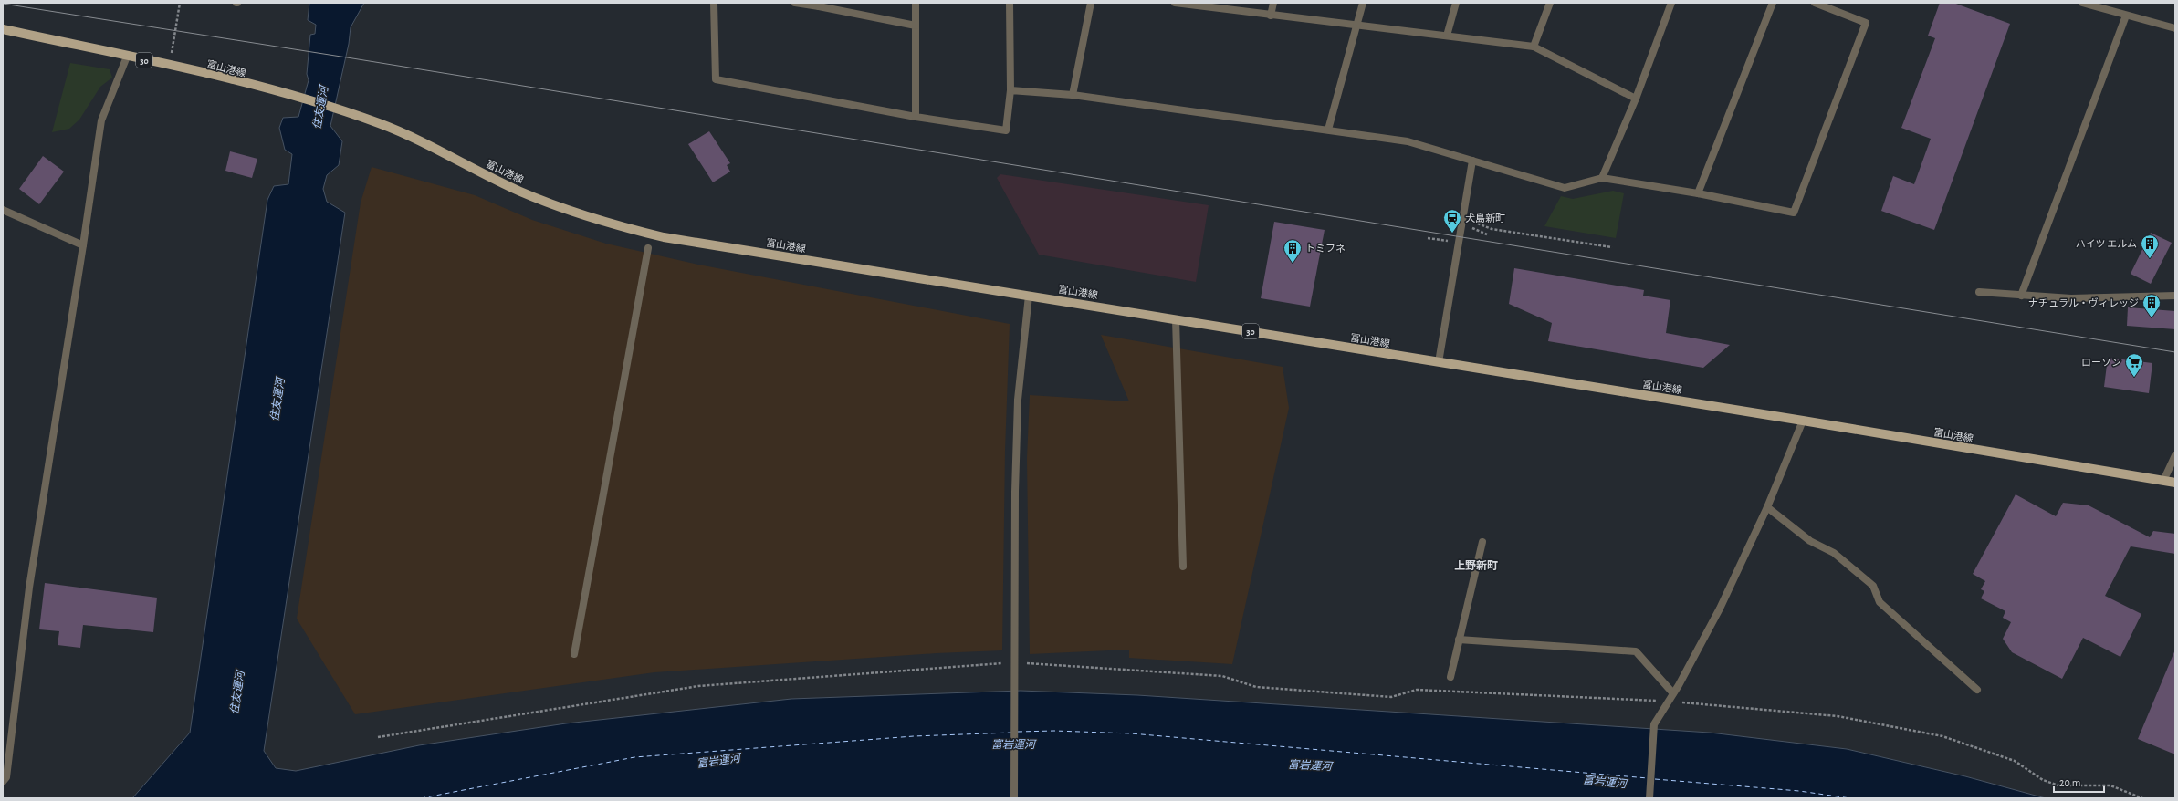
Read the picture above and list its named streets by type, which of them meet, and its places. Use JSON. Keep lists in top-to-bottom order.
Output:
{
  "streets": {
    "main road": ["30", "富山港線"]
  },
  "districts": ["上野新町"],
  "water": ["住友運河", "富岩運河"],
  "places": {
    "station": ["犬島新町"],
    "building": ["ハイツ エルム", "トミフネ", "ナチュラル・ヴィレッジ"],
    "supermarket": ["ローソン"]
  },
  "scale_bar": "20 m"
}
